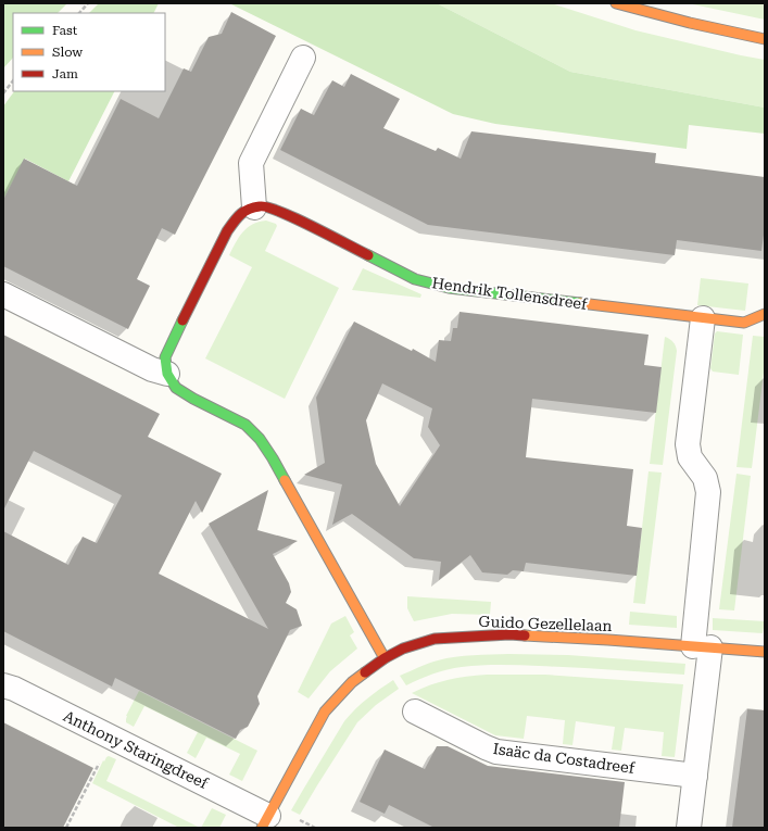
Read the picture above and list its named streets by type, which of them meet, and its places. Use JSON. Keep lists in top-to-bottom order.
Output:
{
  "streets": {
    "street": [
      "Hendrik Tollensdreef",
      "Guido Gezellelaan",
      "Anthony Staringdreef",
      "Isaäc da Costadreef"
    ]
  },
  "crossings": [
    ["Guido Gezellelaan", "Anthony Staringdreef"]
  ],
  "legend": ["Fast", "Slow", "Jam"]
}
